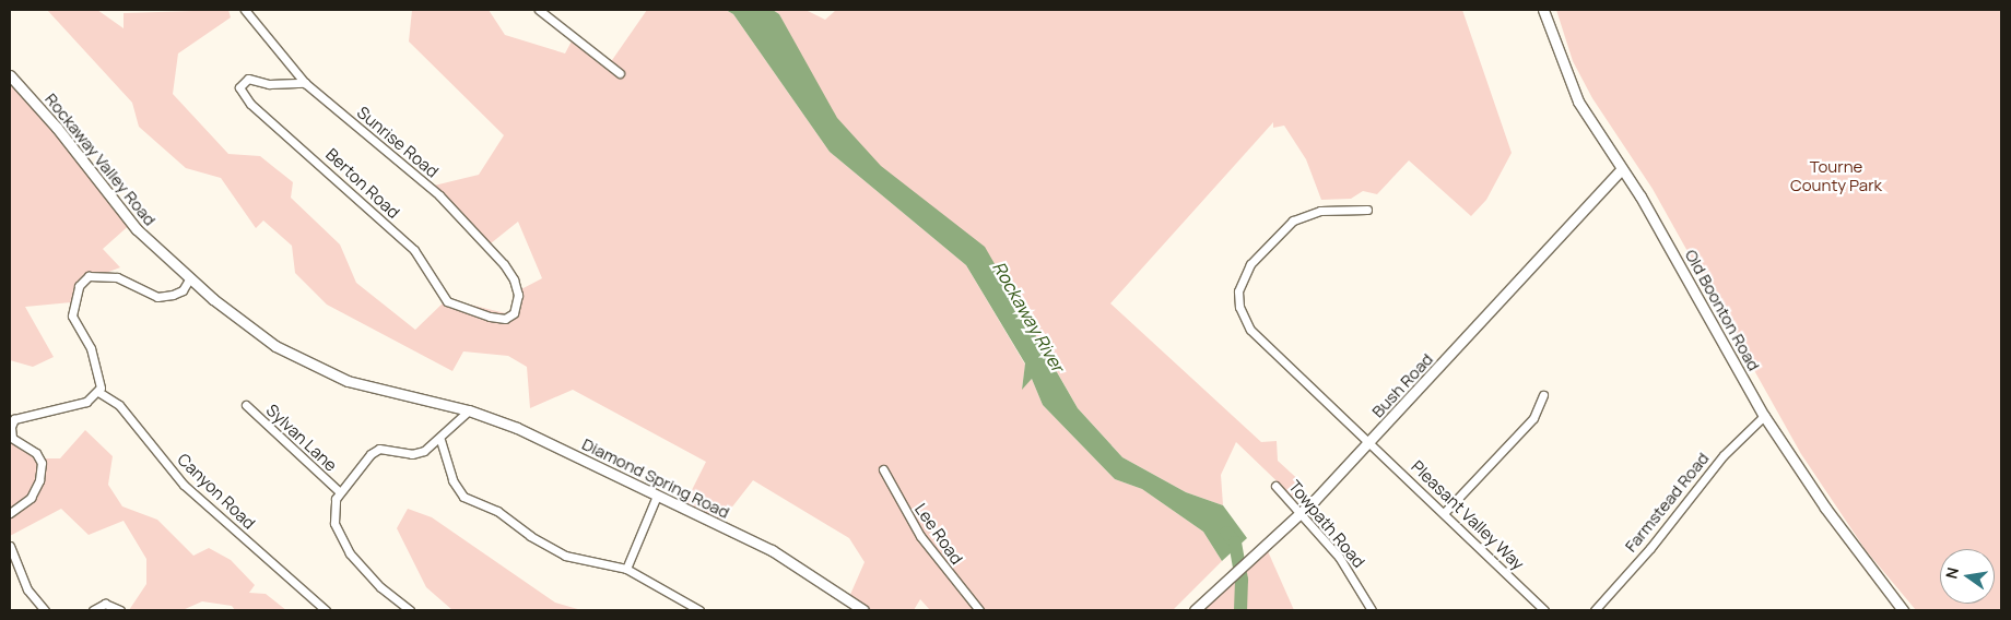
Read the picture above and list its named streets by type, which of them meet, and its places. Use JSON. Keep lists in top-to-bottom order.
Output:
{
  "streets": {
    "street": [
      "Sunrise Road",
      "Rockaway Valley Road",
      "Berton Road",
      "Old Boonton Road",
      "Bush Road",
      "Sylvan Lane",
      "Diamond Spring Road",
      "Canyon Road",
      "Farmstead Road",
      "Pleasant Valley Way",
      "Towpath Road",
      "Lee Road"
    ]
  },
  "crossings": [
    ["Sunrise Road", "Berton Road"],
    ["Rockaway Valley Road", "Diamond Spring Road"],
    ["Old Boonton Road", "Bush Road"],
    ["Old Boonton Road", "Farmstead Road"],
    ["Bush Road", "Pleasant Valley Way"],
    ["Bush Road", "Towpath Road"]
  ],
  "water": ["Rockaway River"],
  "parks": ["Tourne County Park"],
  "north": "left"
}
